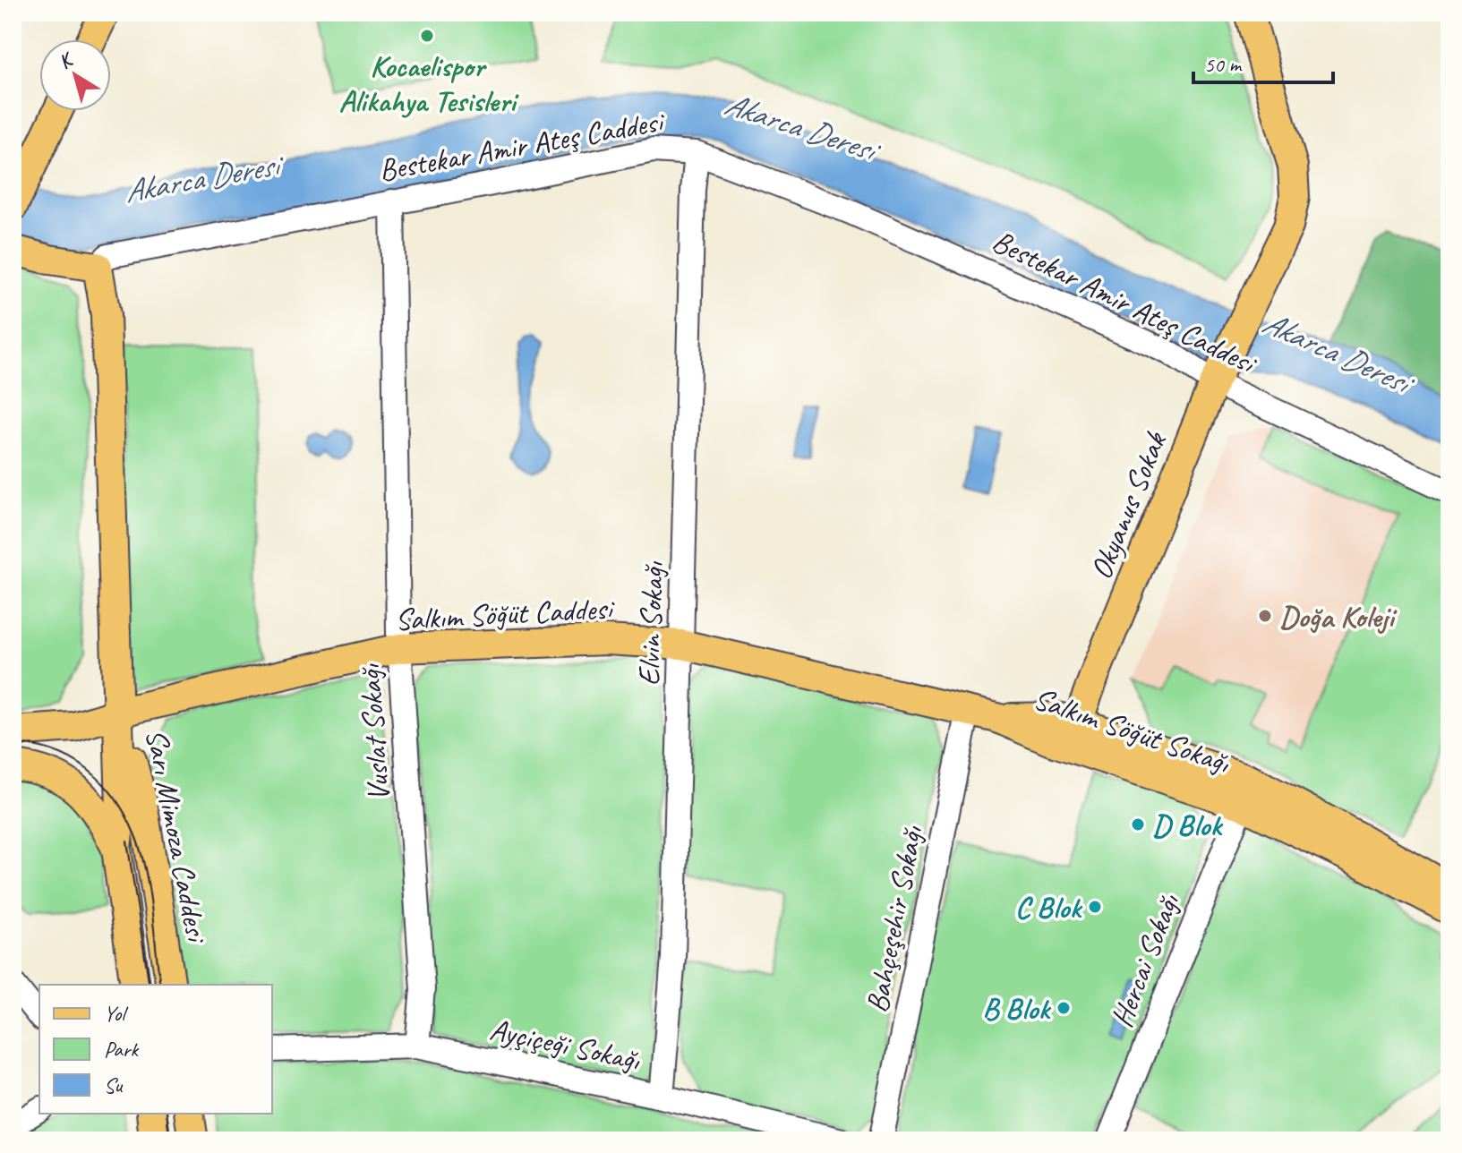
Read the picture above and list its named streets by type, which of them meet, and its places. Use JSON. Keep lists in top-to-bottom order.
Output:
{
  "streets": {
    "main road": [
      "Okyanus Sokak",
      "Salkım Söğüt Caddesi",
      "Salkım Söğüt Sokağı",
      "Sarı Mimoza Caddesi"
    ],
    "street": [
      "Bestekar Amir Ateş Caddesi",
      "Elvin Sokağı",
      "Vuslat Sokağı",
      "Bahçeşehir Sokağı",
      "Hercai Sokağı",
      "Ayçiçeği Sokağı"
    ]
  },
  "crossings": [
    ["Bestekar Amir Ateş Caddesi", "Okyanus Sokak"],
    ["Bestekar Amir Ateş Caddesi", "Elvin Sokağı"],
    ["Bestekar Amir Ateş Caddesi", "Vuslat Sokağı"],
    ["Bestekar Amir Ateş Caddesi", "Sarı Mimoza Caddesi"],
    ["Okyanus Sokak", "Salkım Söğüt Sokağı"],
    ["Salkım Söğüt Caddesi", "Elvin Sokağı"],
    ["Salkım Söğüt Caddesi", "Salkım Söğüt Sokağı"],
    ["Salkım Söğüt Caddesi", "Vuslat Sokağı"],
    ["Salkım Söğüt Caddesi", "Sarı Mimoza Caddesi"],
    ["Salkım Söğüt Caddesi", "Bahçeşehir Sokağı"],
    ["Elvin Sokağı", "Ayçiçeği Sokağı"],
    ["Salkım Söğüt Sokağı", "Hercai Sokağı"],
    ["Vuslat Sokağı", "Ayçiçeği Sokağı"]
  ],
  "water": ["Akarca Deresi"],
  "places": [
    "Kocaelispor Alikahya Tesisleri",
    "Doğa Koleji",
    "D Blok",
    "C Blok",
    "B Blok"
  ],
  "legend": ["Yol", "Park", "Su"],
  "scale_bar": "50 m",
  "north": "top left"
}
